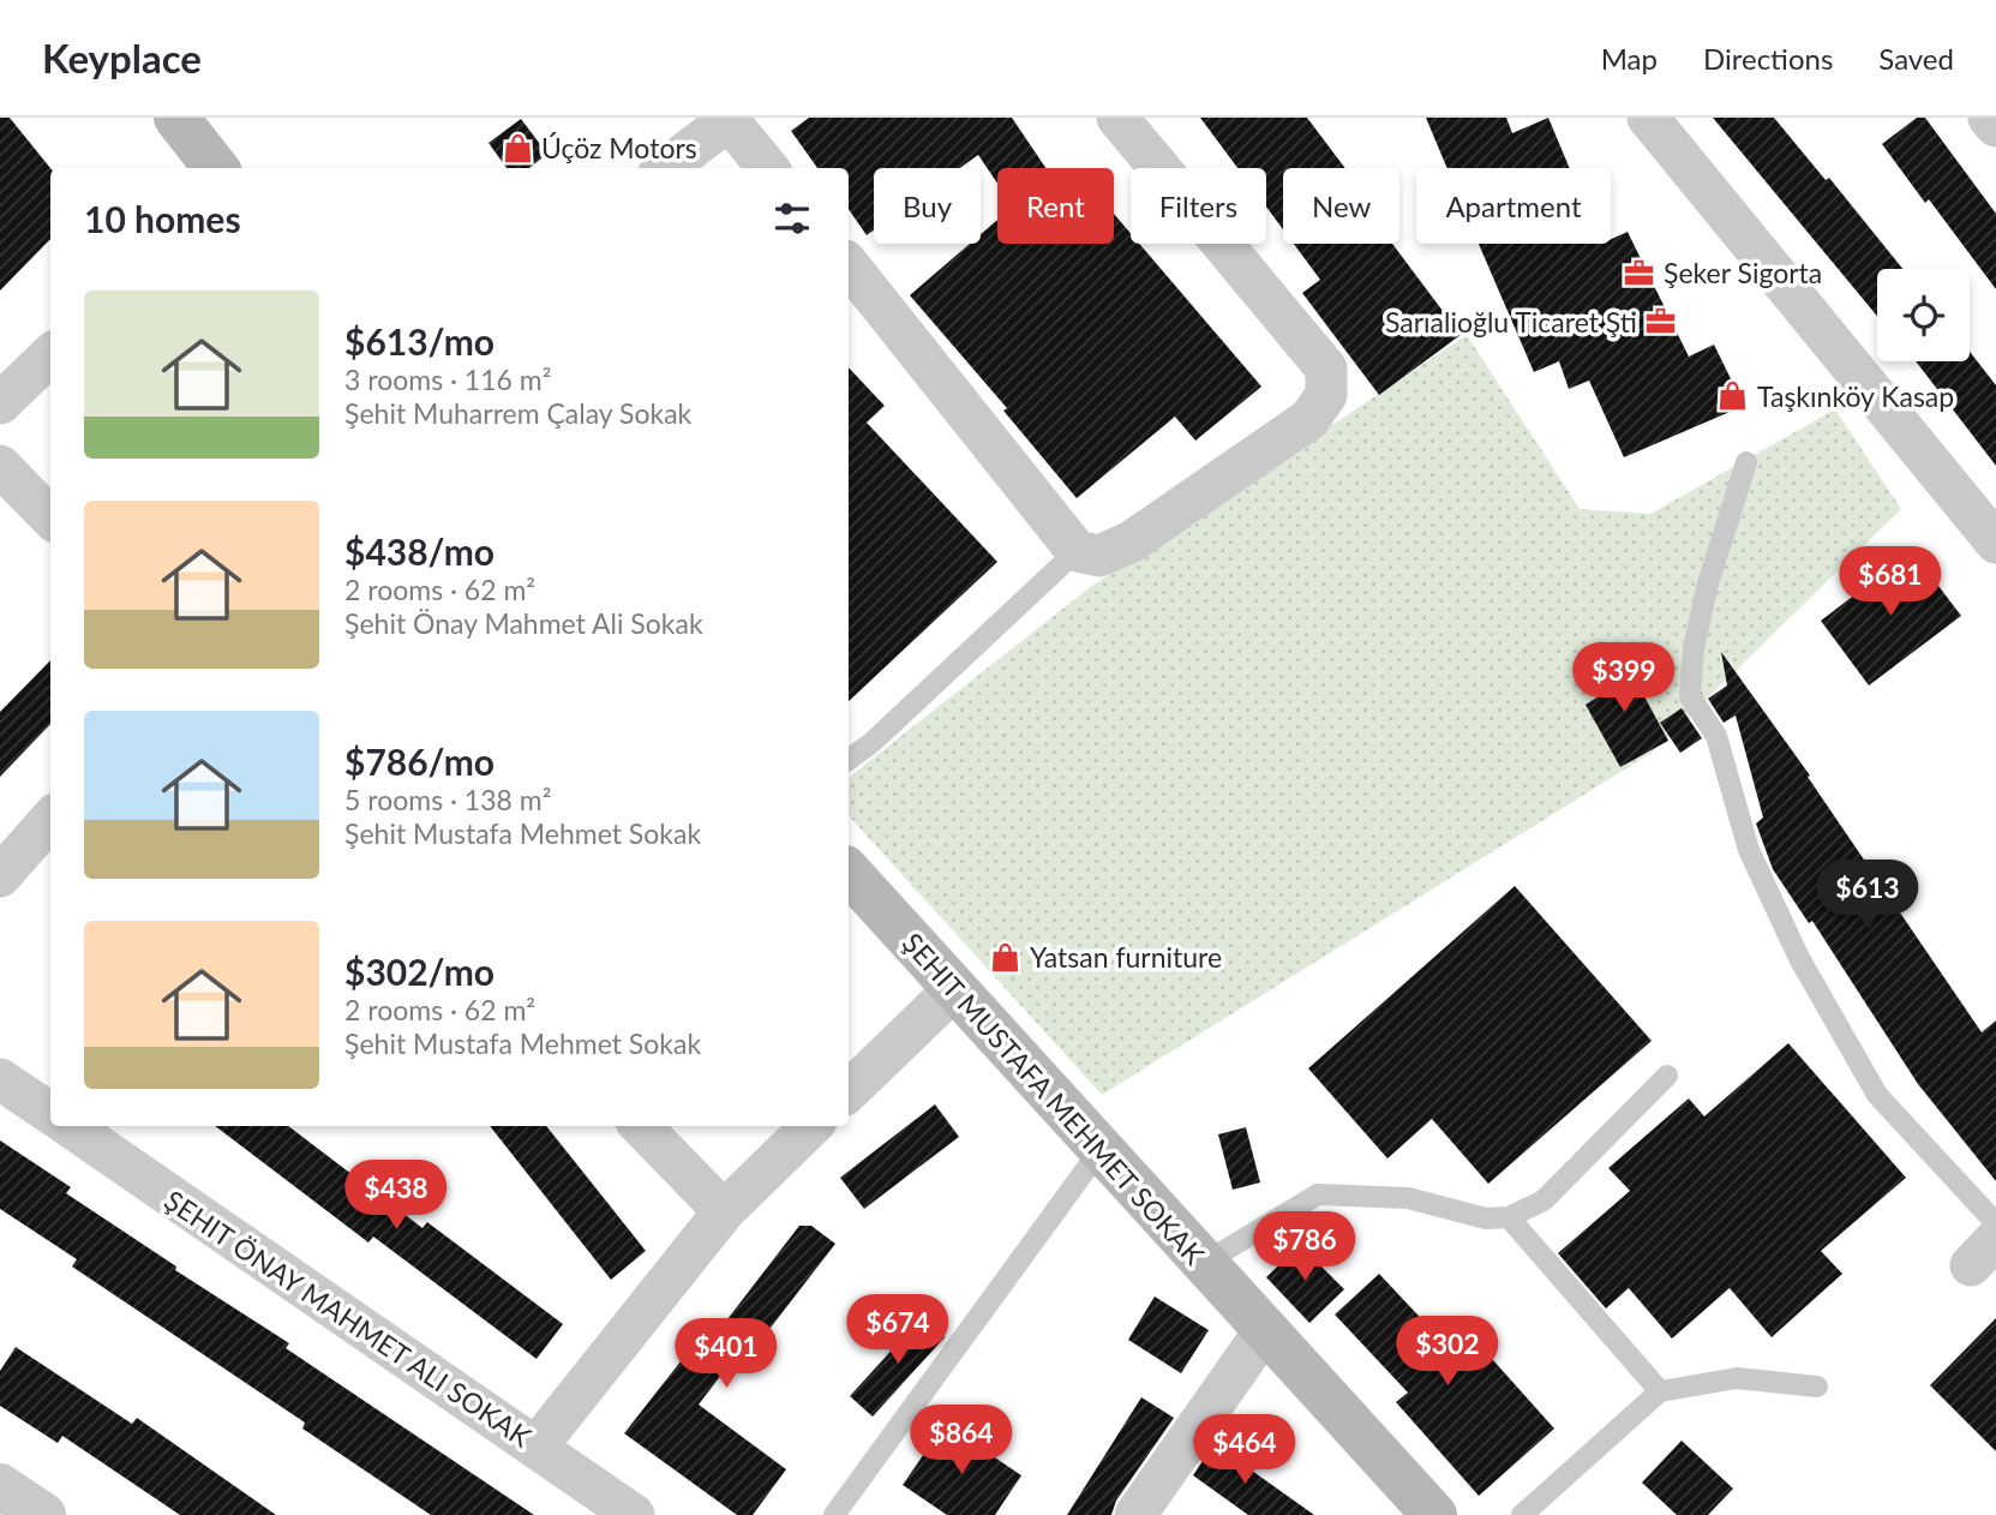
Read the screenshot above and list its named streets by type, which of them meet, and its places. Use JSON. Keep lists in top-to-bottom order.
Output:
{
  "streets": {
    "main road": ["ŞEHIT MUSTAFA MEHMET SOKAK"],
    "street": ["ŞEHIT ÖNAY MAHMET ALI SOKAK"]
  },
  "places": {
    "shop": ["Úçöz Motors", "Taşkınköy Kasap", "Yatsan furniture"],
    "office": ["Şeker Sigorta", "Sarıalioğlu Ticaret Şti"]
  },
  "page": {
    "header": "Keyplace",
    "nav": ["Map", "Directions", "Saved"],
    "chip": [
      "Buy",
      "Rent",
      "Filters",
      "New",
      "Apartment"
    ],
    "heading": "10 homes",
    "list": [
      {
        "name": "$613/mo",
        "note": "3 rooms · 116 m² · Şehit Muharrem Çalay Sokak"
      },
      {
        "name": "$438/mo",
        "note": "2 rooms · 62 m² · Şehit Önay Mahmet Ali Sokak"
      },
      {
        "name": "$786/mo",
        "note": "5 rooms · 138 m² · Şehit Mustafa Mehmet Sokak"
      },
      {
        "name": "$302/mo",
        "note": "2 rooms · 62 m² · Şehit Mustafa Mehmet Sokak"
      }
    ],
    "price": [
      "$681",
      "$399",
      "$613",
      "$438",
      "$786",
      "$674",
      "$302",
      "$401",
      "$864",
      "$464"
    ]
  }
}
